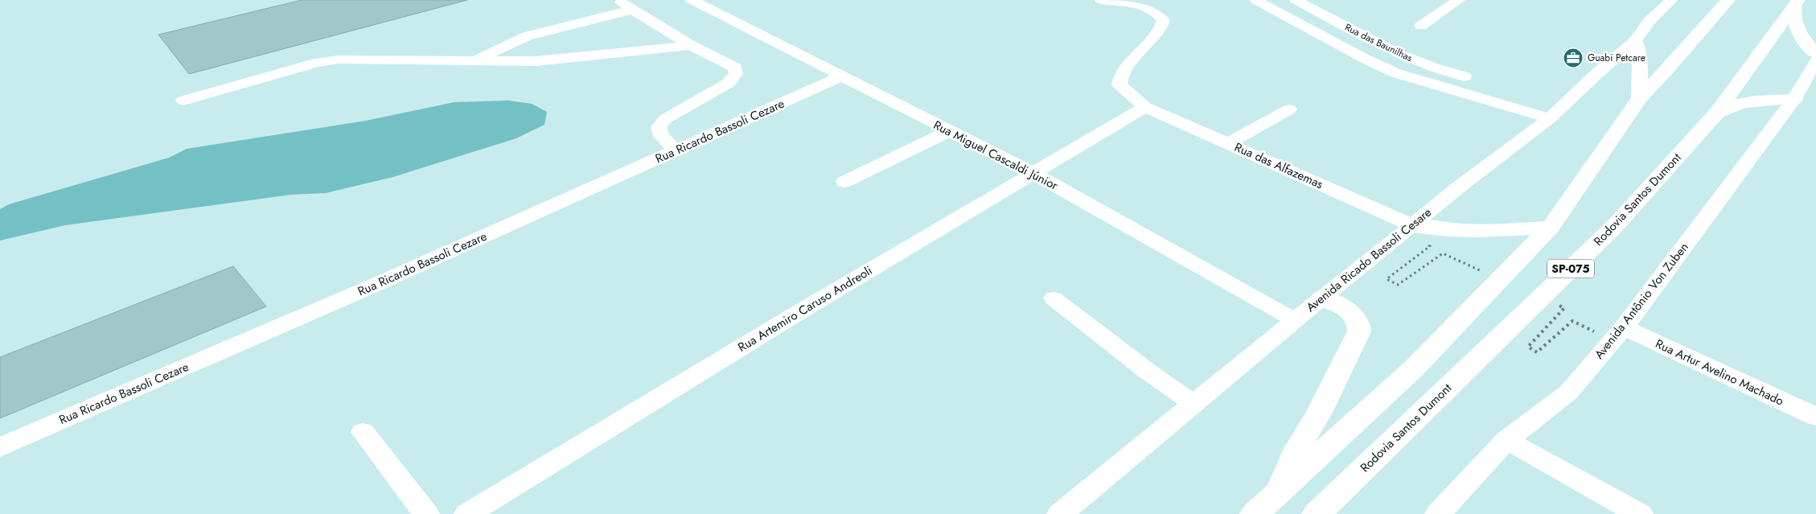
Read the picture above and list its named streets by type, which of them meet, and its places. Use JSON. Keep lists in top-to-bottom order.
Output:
{
  "streets": {
    "highway": ["Rodovia Santos Dumont", "SP-075"],
    "street": [
      "Rua das Baunilhas",
      "Rua Ricardo Bassoli Cezare",
      "Rua Miguel Cascaldi Júnior",
      "Rua das Alfazemas",
      "Avenida Ricado Bassoli Cesare",
      "Avenida Antônio Von Zuben",
      "Rua Artemiro Caruso Andreoli",
      "Rua Artur Avelino Machado"
    ]
  },
  "crossings": [
    ["Rua Ricardo Bassoli Cezare", "Rua Miguel Cascaldi Júnior"],
    ["Rua Miguel Cascaldi Júnior", "Avenida Ricado Bassoli Cesare"],
    ["Rua Miguel Cascaldi Júnior", "Rua Artemiro Caruso Andreoli"],
    ["Rua das Alfazemas", "Avenida Ricado Bassoli Cesare"],
    ["Rua das Alfazemas", "Rua Artemiro Caruso Andreoli"],
    ["Avenida Antônio Von Zuben", "Rua Artur Avelino Machado"]
  ],
  "places": {
    "office": ["Guabi Petcare"]
  }
}
